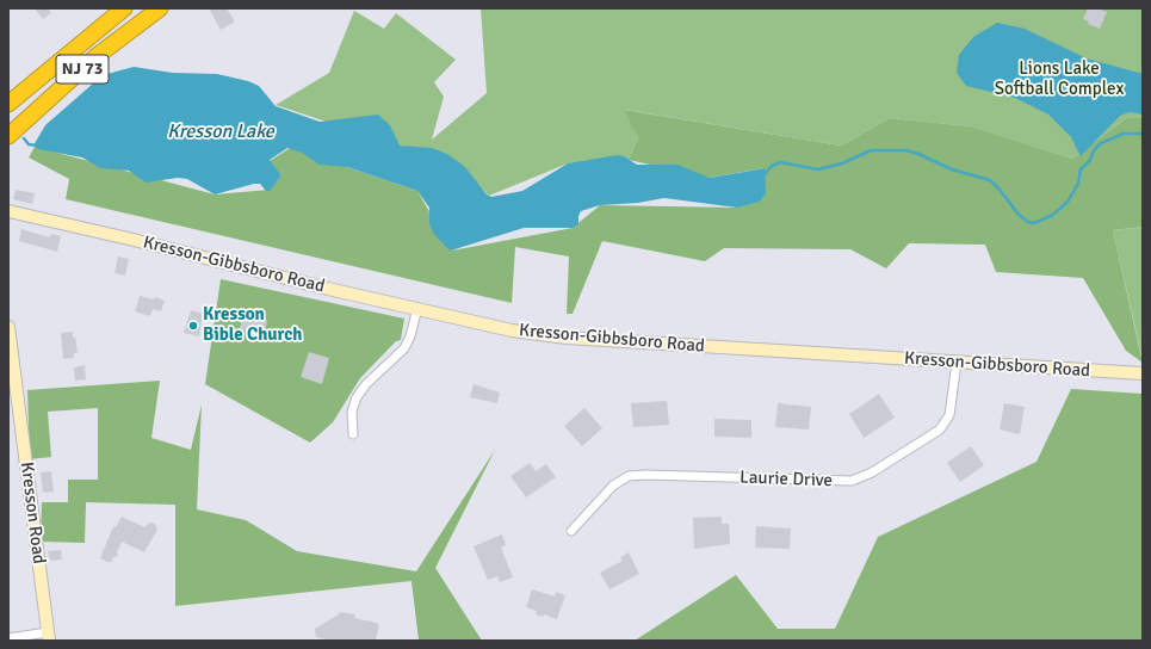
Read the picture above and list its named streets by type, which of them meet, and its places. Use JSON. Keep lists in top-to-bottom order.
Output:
{
  "streets": {
    "highway": ["NJ 73"],
    "street": ["Kresson-Gibbsboro Road", "Laurie Drive", "Kresson Road"]
  },
  "crossings": [
    ["Kresson-Gibbsboro Road", "Laurie Drive"]
  ],
  "water": ["Kresson Lake"],
  "parks": ["Lions Lake Softball Complex"],
  "places": ["Kresson Bible Church"]
}
